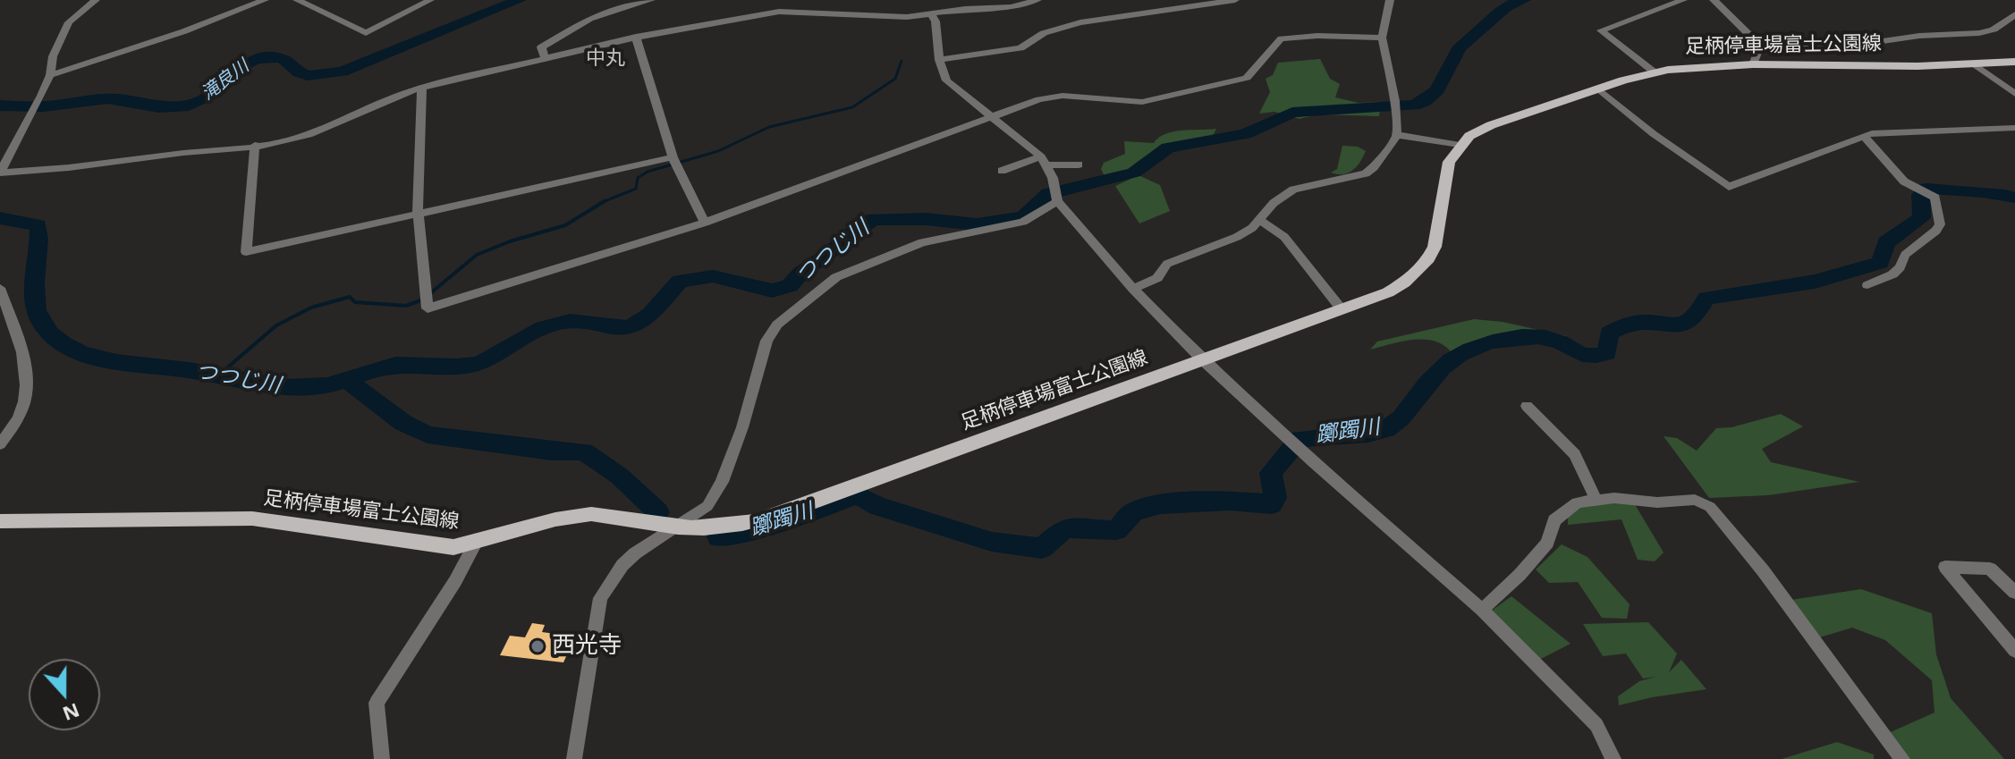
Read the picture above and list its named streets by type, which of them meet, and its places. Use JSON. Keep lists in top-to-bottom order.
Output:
{
  "streets": {
    "main road": ["足柄停車場富士公園線"]
  },
  "districts": ["中丸"],
  "water": ["滝良川", "つつじ川", "躑躅川"],
  "places": ["西光寺"],
  "north": "bottom"
}
